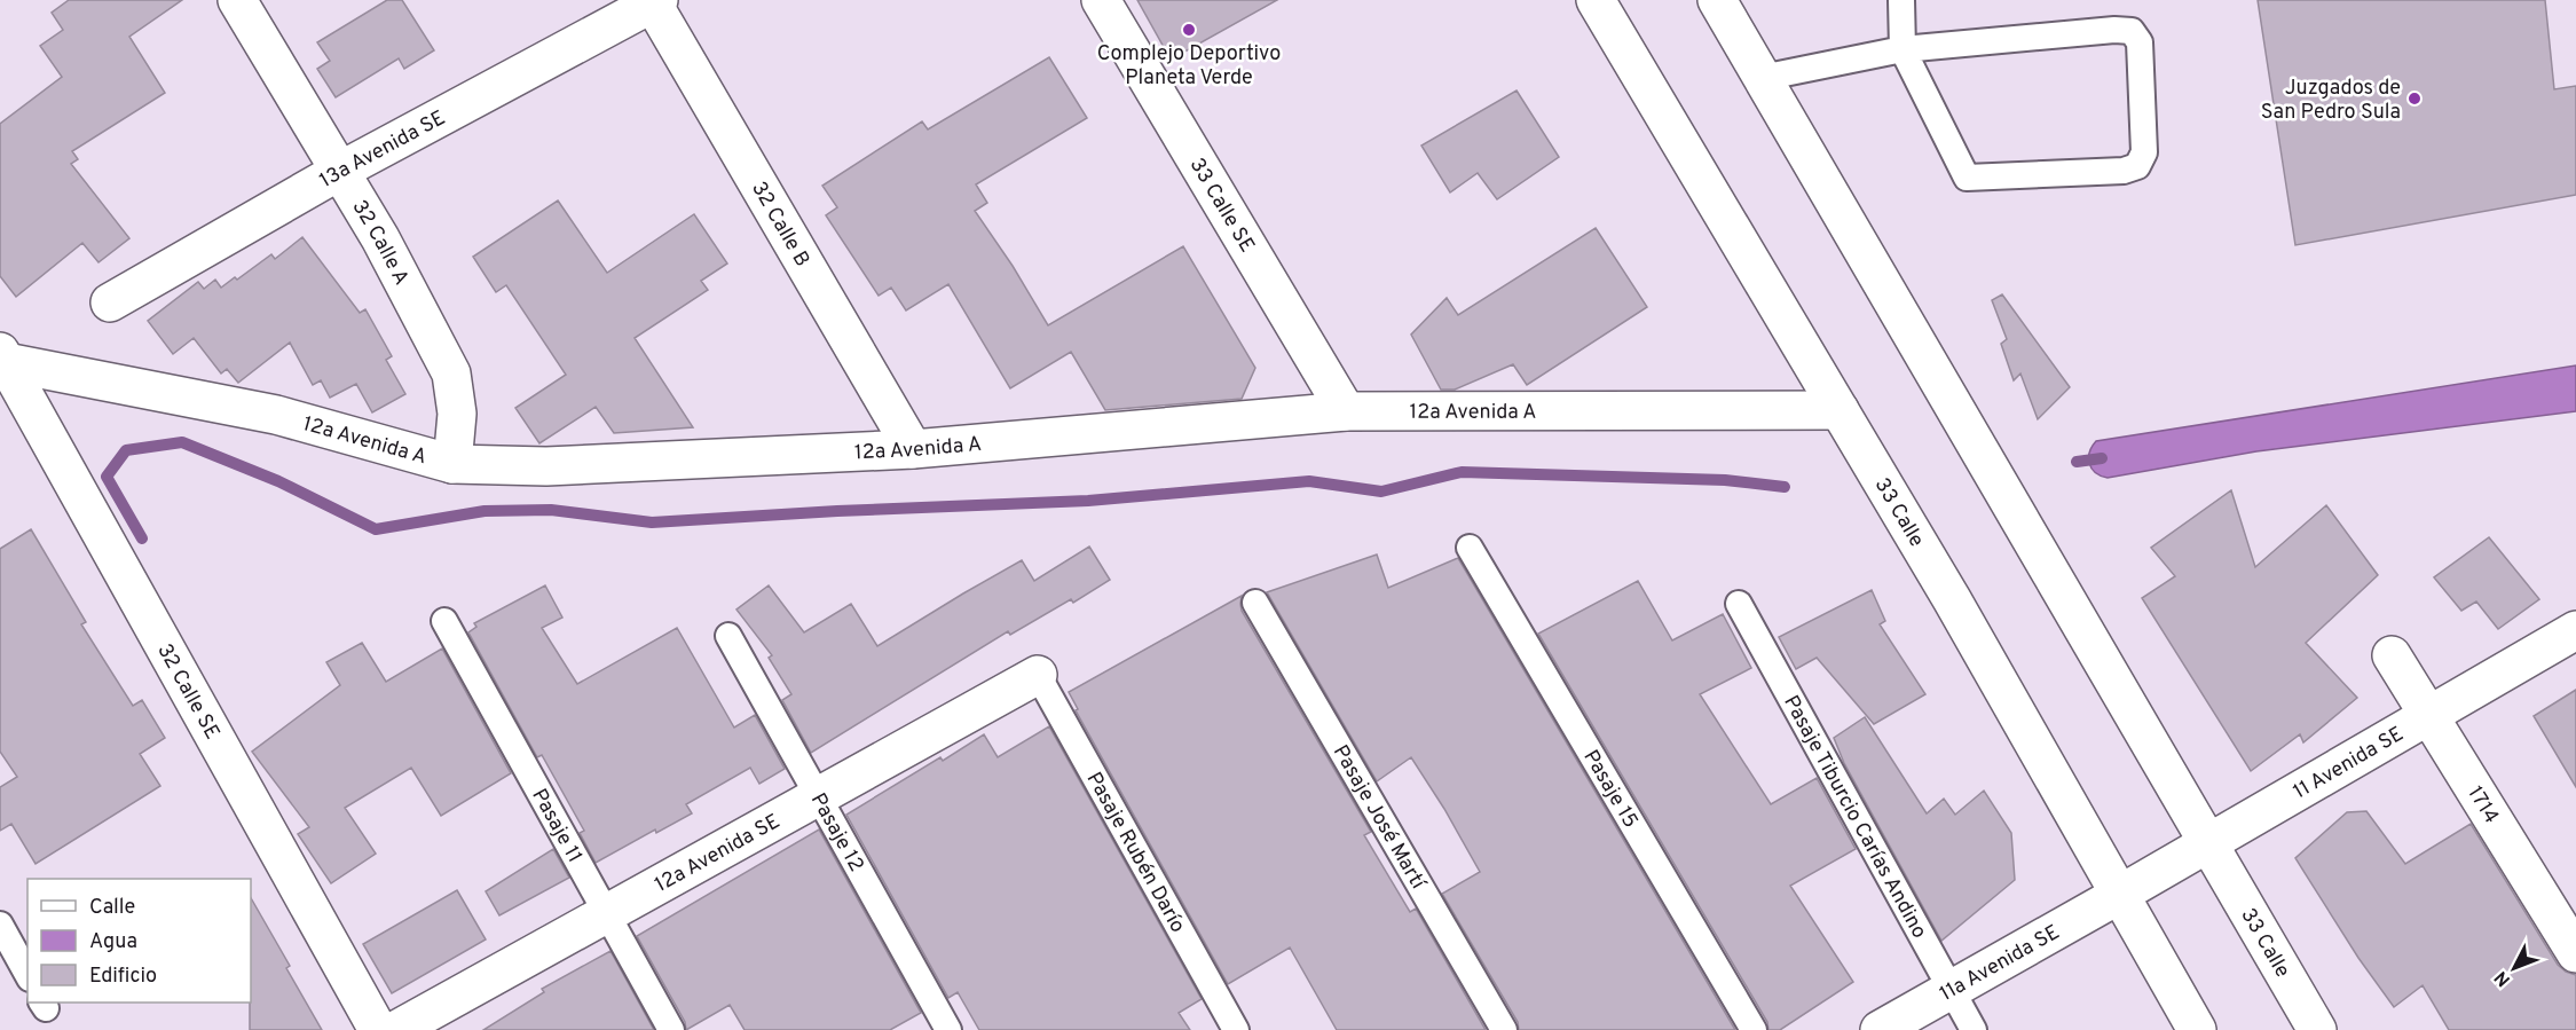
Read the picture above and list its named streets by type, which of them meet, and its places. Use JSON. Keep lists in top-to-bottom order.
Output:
{
  "streets": {
    "street": [
      "13a Avenida SE",
      "33 Calle SE",
      "32 Calle B",
      "32 Calle A",
      "12a Avenida A",
      "33 Calle",
      "32 Calle SE",
      "11 Avenida SE",
      "1714",
      "12a Avenida SE",
      "11a Avenida SE"
    ],
    "lane": [
      "Pasaje 15",
      "Pasaje José Martí",
      "Pasaje Tiburcio Carías Andino",
      "Pasaje 11",
      "Pasaje 12",
      "Pasaje Rubén Darío"
    ]
  },
  "crossings": [
    ["13a Avenida SE", "32 Calle B"],
    ["13a Avenida SE", "32 Calle A"],
    ["33 Calle SE", "12a Avenida A"],
    ["32 Calle B", "12a Avenida A"],
    ["32 Calle A", "12a Avenida A"],
    ["12a Avenida A", "33 Calle"],
    ["12a Avenida A", "32 Calle SE"],
    ["33 Calle", "11 Avenida SE"],
    ["33 Calle", "11a Avenida SE"],
    ["11 Avenida SE", "1714"],
    ["11 Avenida SE", "11a Avenida SE"],
    ["Pasaje Tiburcio Carías Andino", "11a Avenida SE"],
    ["Pasaje 11", "12a Avenida SE"],
    ["Pasaje 12", "12a Avenida SE"],
    ["12a Avenida SE", "Pasaje Rubén Darío"]
  ],
  "places": ["Complejo Deportivo Planeta Verde", "Juzgados de San Pedro Sula"],
  "legend": ["Calle", "Agua", "Edificio"],
  "north": "bottom left"
}
